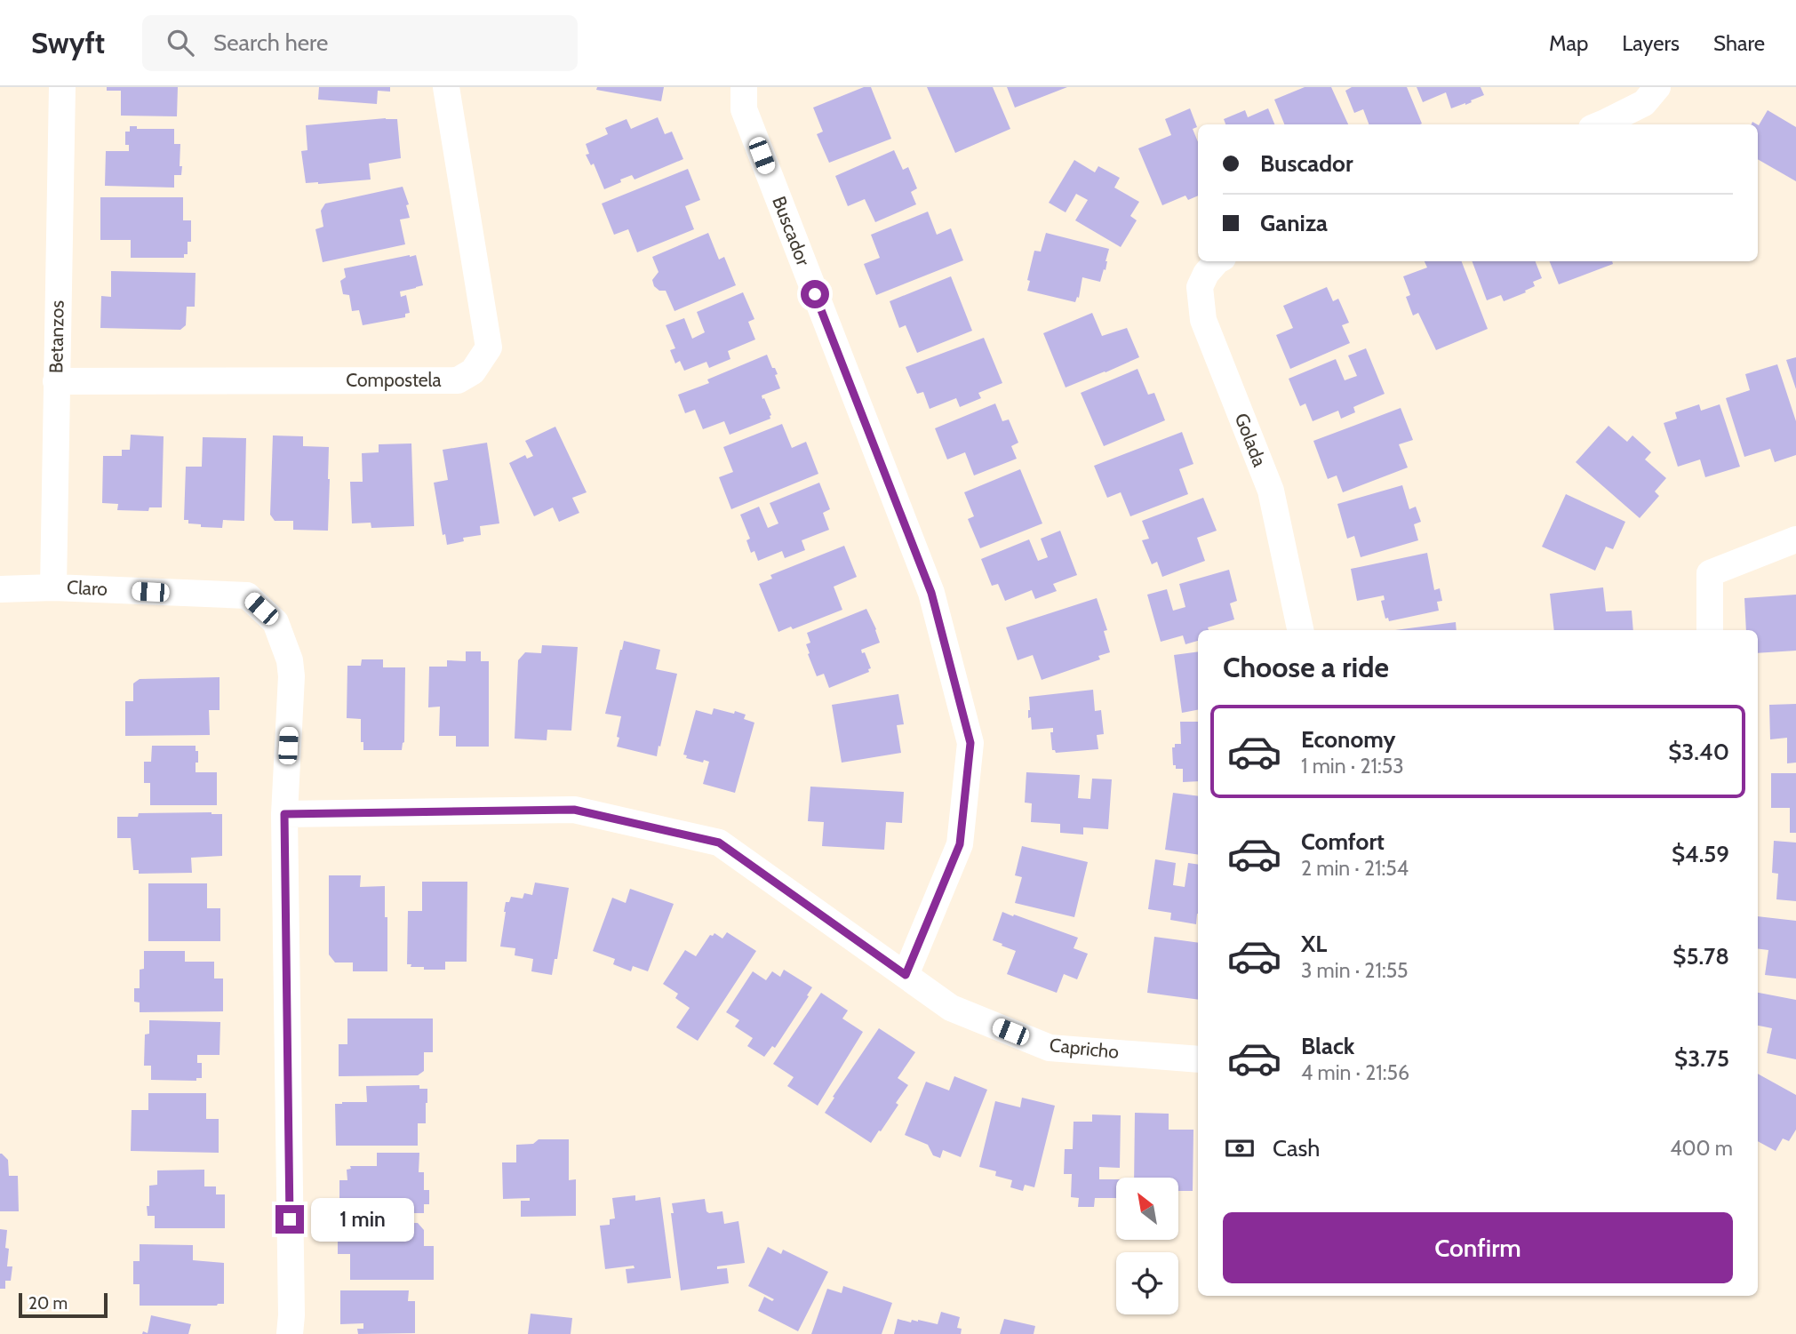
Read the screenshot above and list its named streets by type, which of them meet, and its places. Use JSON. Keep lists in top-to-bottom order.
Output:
{
  "streets": {
    "street": [
      "Buscador",
      "Betanzos",
      "Compostela",
      "Golada",
      "Claro",
      "Capricho"
    ]
  },
  "crossings": [
    ["Buscador", "Capricho"],
    ["Betanzos", "Compostela"],
    ["Betanzos", "Claro"],
    ["Claro", "Capricho"]
  ],
  "scale_bar": "20 m",
  "north": "top left",
  "page": {
    "header": "Swyft",
    "search": "Search here",
    "nav": ["Map", "Layers", "Share"],
    "banner": ["Buscador", "Ganiza"],
    "heading": "Choose a ride",
    "list": [
      {
        "name": "Economy",
        "note": "1 min · 21:53",
        "value": "$3.40"
      },
      {
        "name": "Comfort",
        "note": "2 min · 21:54",
        "value": "$4.59"
      },
      {
        "name": "XL",
        "note": "3 min · 21:55",
        "value": "$5.78"
      },
      {
        "name": "Black",
        "note": "4 min · 21:56",
        "value": "$3.75"
      }
    ],
    "pay": ["Cash", "400 m"],
    "bubble": "1 min",
    "buttons": "Confirm",
    "scale": "20 m"
  }
}
